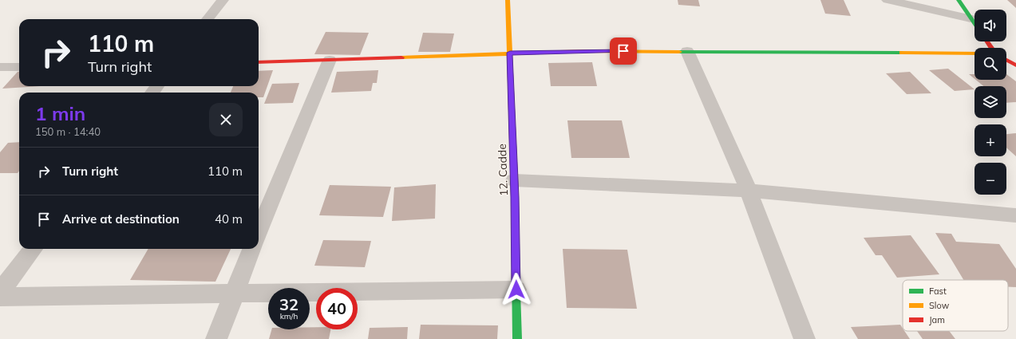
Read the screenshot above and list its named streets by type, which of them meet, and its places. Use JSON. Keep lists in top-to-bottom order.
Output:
{
  "streets": {
    "street": ["12. Cadde"]
  },
  "legend": ["Fast", "Slow", "Jam"],
  "page": {
    "map_buttons": ["+", "−"],
    "turn": ["110 m", "Turn right"],
    "heading": ["1 min", "150 m · 14:40"],
    "list": [
      {
        "name": "Turn right",
        "value": "110 m"
      },
      {
        "name": "Arrive at destination",
        "value": "40 m"
      }
    ],
    "speed": "32 km/h",
    "limit": "40"
  }
}
